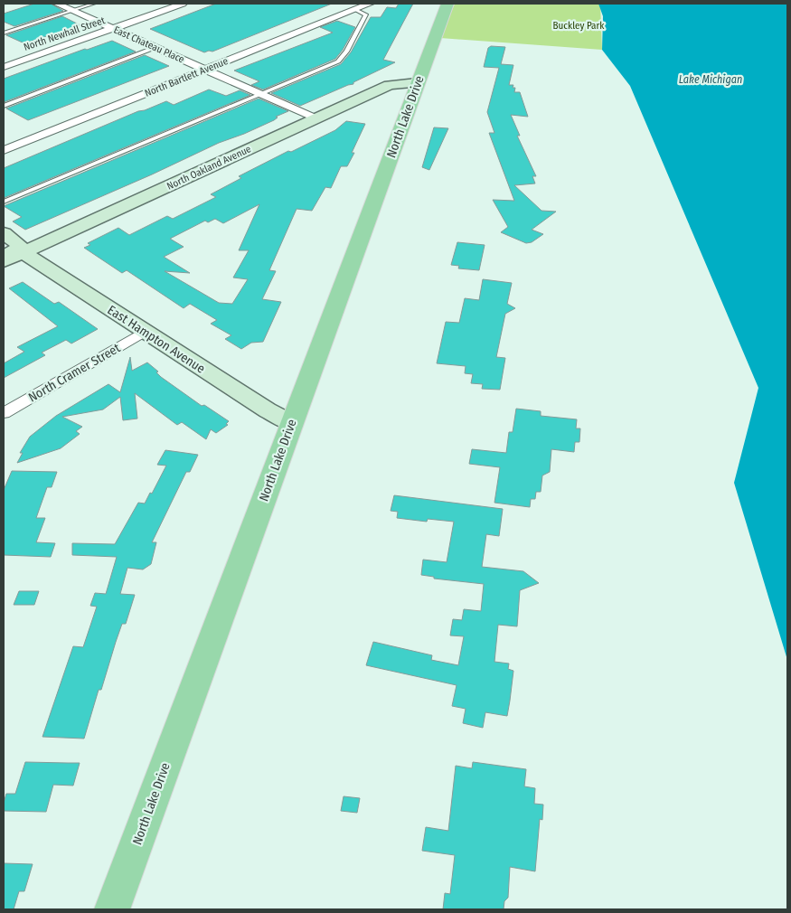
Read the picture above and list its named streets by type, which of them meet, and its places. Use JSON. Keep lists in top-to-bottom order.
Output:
{
  "streets": {
    "main road": ["North Lake Drive", "North Oakland Avenue", "East Hampton Avenue"],
    "street": [
      "North Newhall Street",
      "East Chateau Place",
      "North Bartlett Avenue",
      "North Cramer Street"
    ]
  },
  "crossings": [
    ["North Newhall Street", "East Chateau Place"],
    ["East Chateau Place", "North Bartlett Avenue"],
    ["East Chateau Place", "North Oakland Avenue"],
    ["North Lake Drive", "North Oakland Avenue"],
    ["North Lake Drive", "East Hampton Avenue"],
    ["North Oakland Avenue", "East Hampton Avenue"],
    ["East Hampton Avenue", "North Cramer Street"]
  ],
  "water": ["Lake Michigan"],
  "parks": ["Buckley Park"]
}
